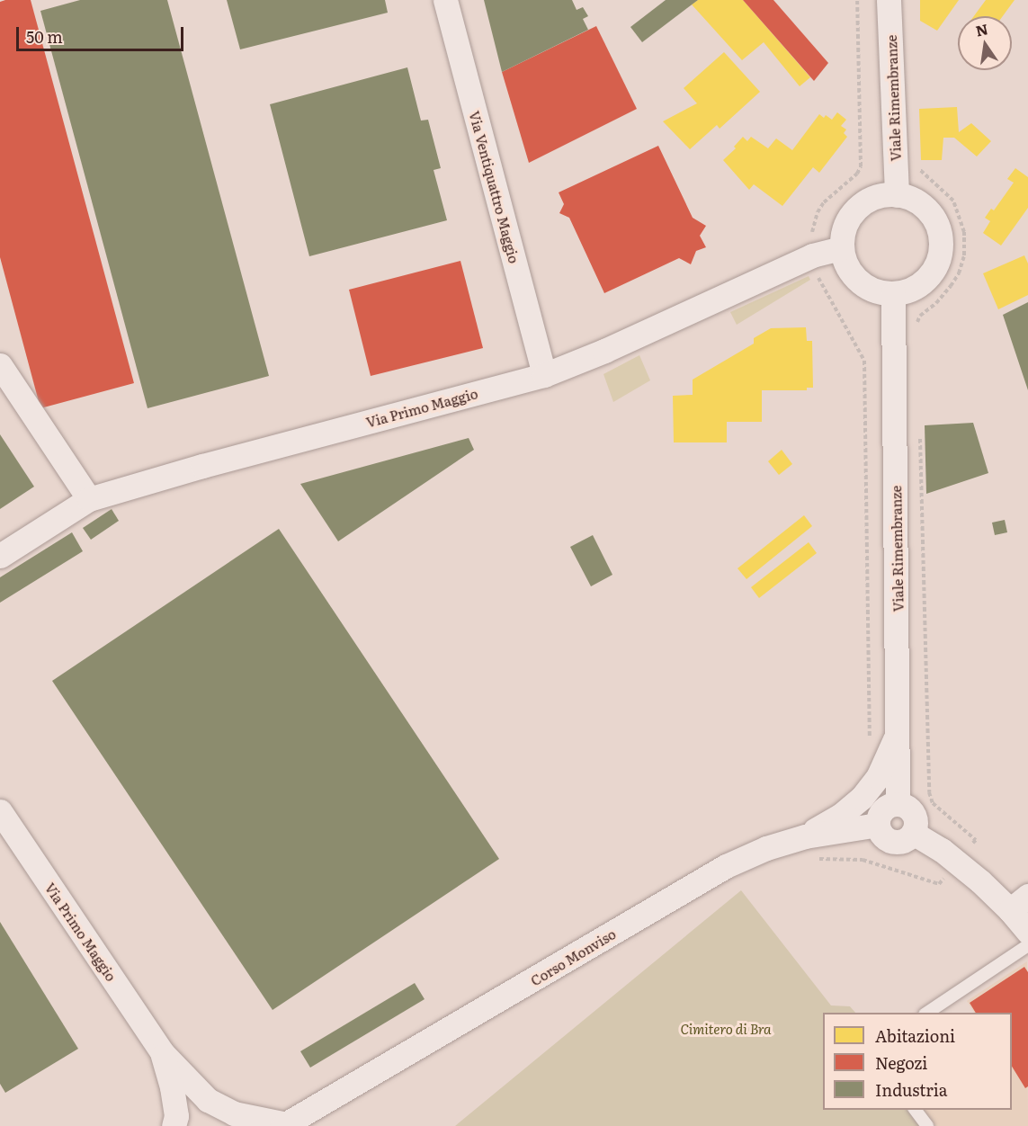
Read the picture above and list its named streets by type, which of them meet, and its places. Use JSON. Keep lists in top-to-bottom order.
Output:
{
  "streets": {
    "street": [
      "Viale Rimembranze",
      "Via Ventiquattro Maggio",
      "Via Primo Maggio",
      "Corso Monviso"
    ]
  },
  "crossings": [
    ["Viale Rimembranze", "Via Primo Maggio"],
    ["Viale Rimembranze", "Corso Monviso"],
    ["Via Ventiquattro Maggio", "Via Primo Maggio"],
    ["Via Primo Maggio", "Corso Monviso"]
  ],
  "parks": ["Cimitero di Bra"],
  "legend": ["Abitazioni", "Negozi", "Industria"],
  "scale_bar": "50 m",
  "north": "top"
}
